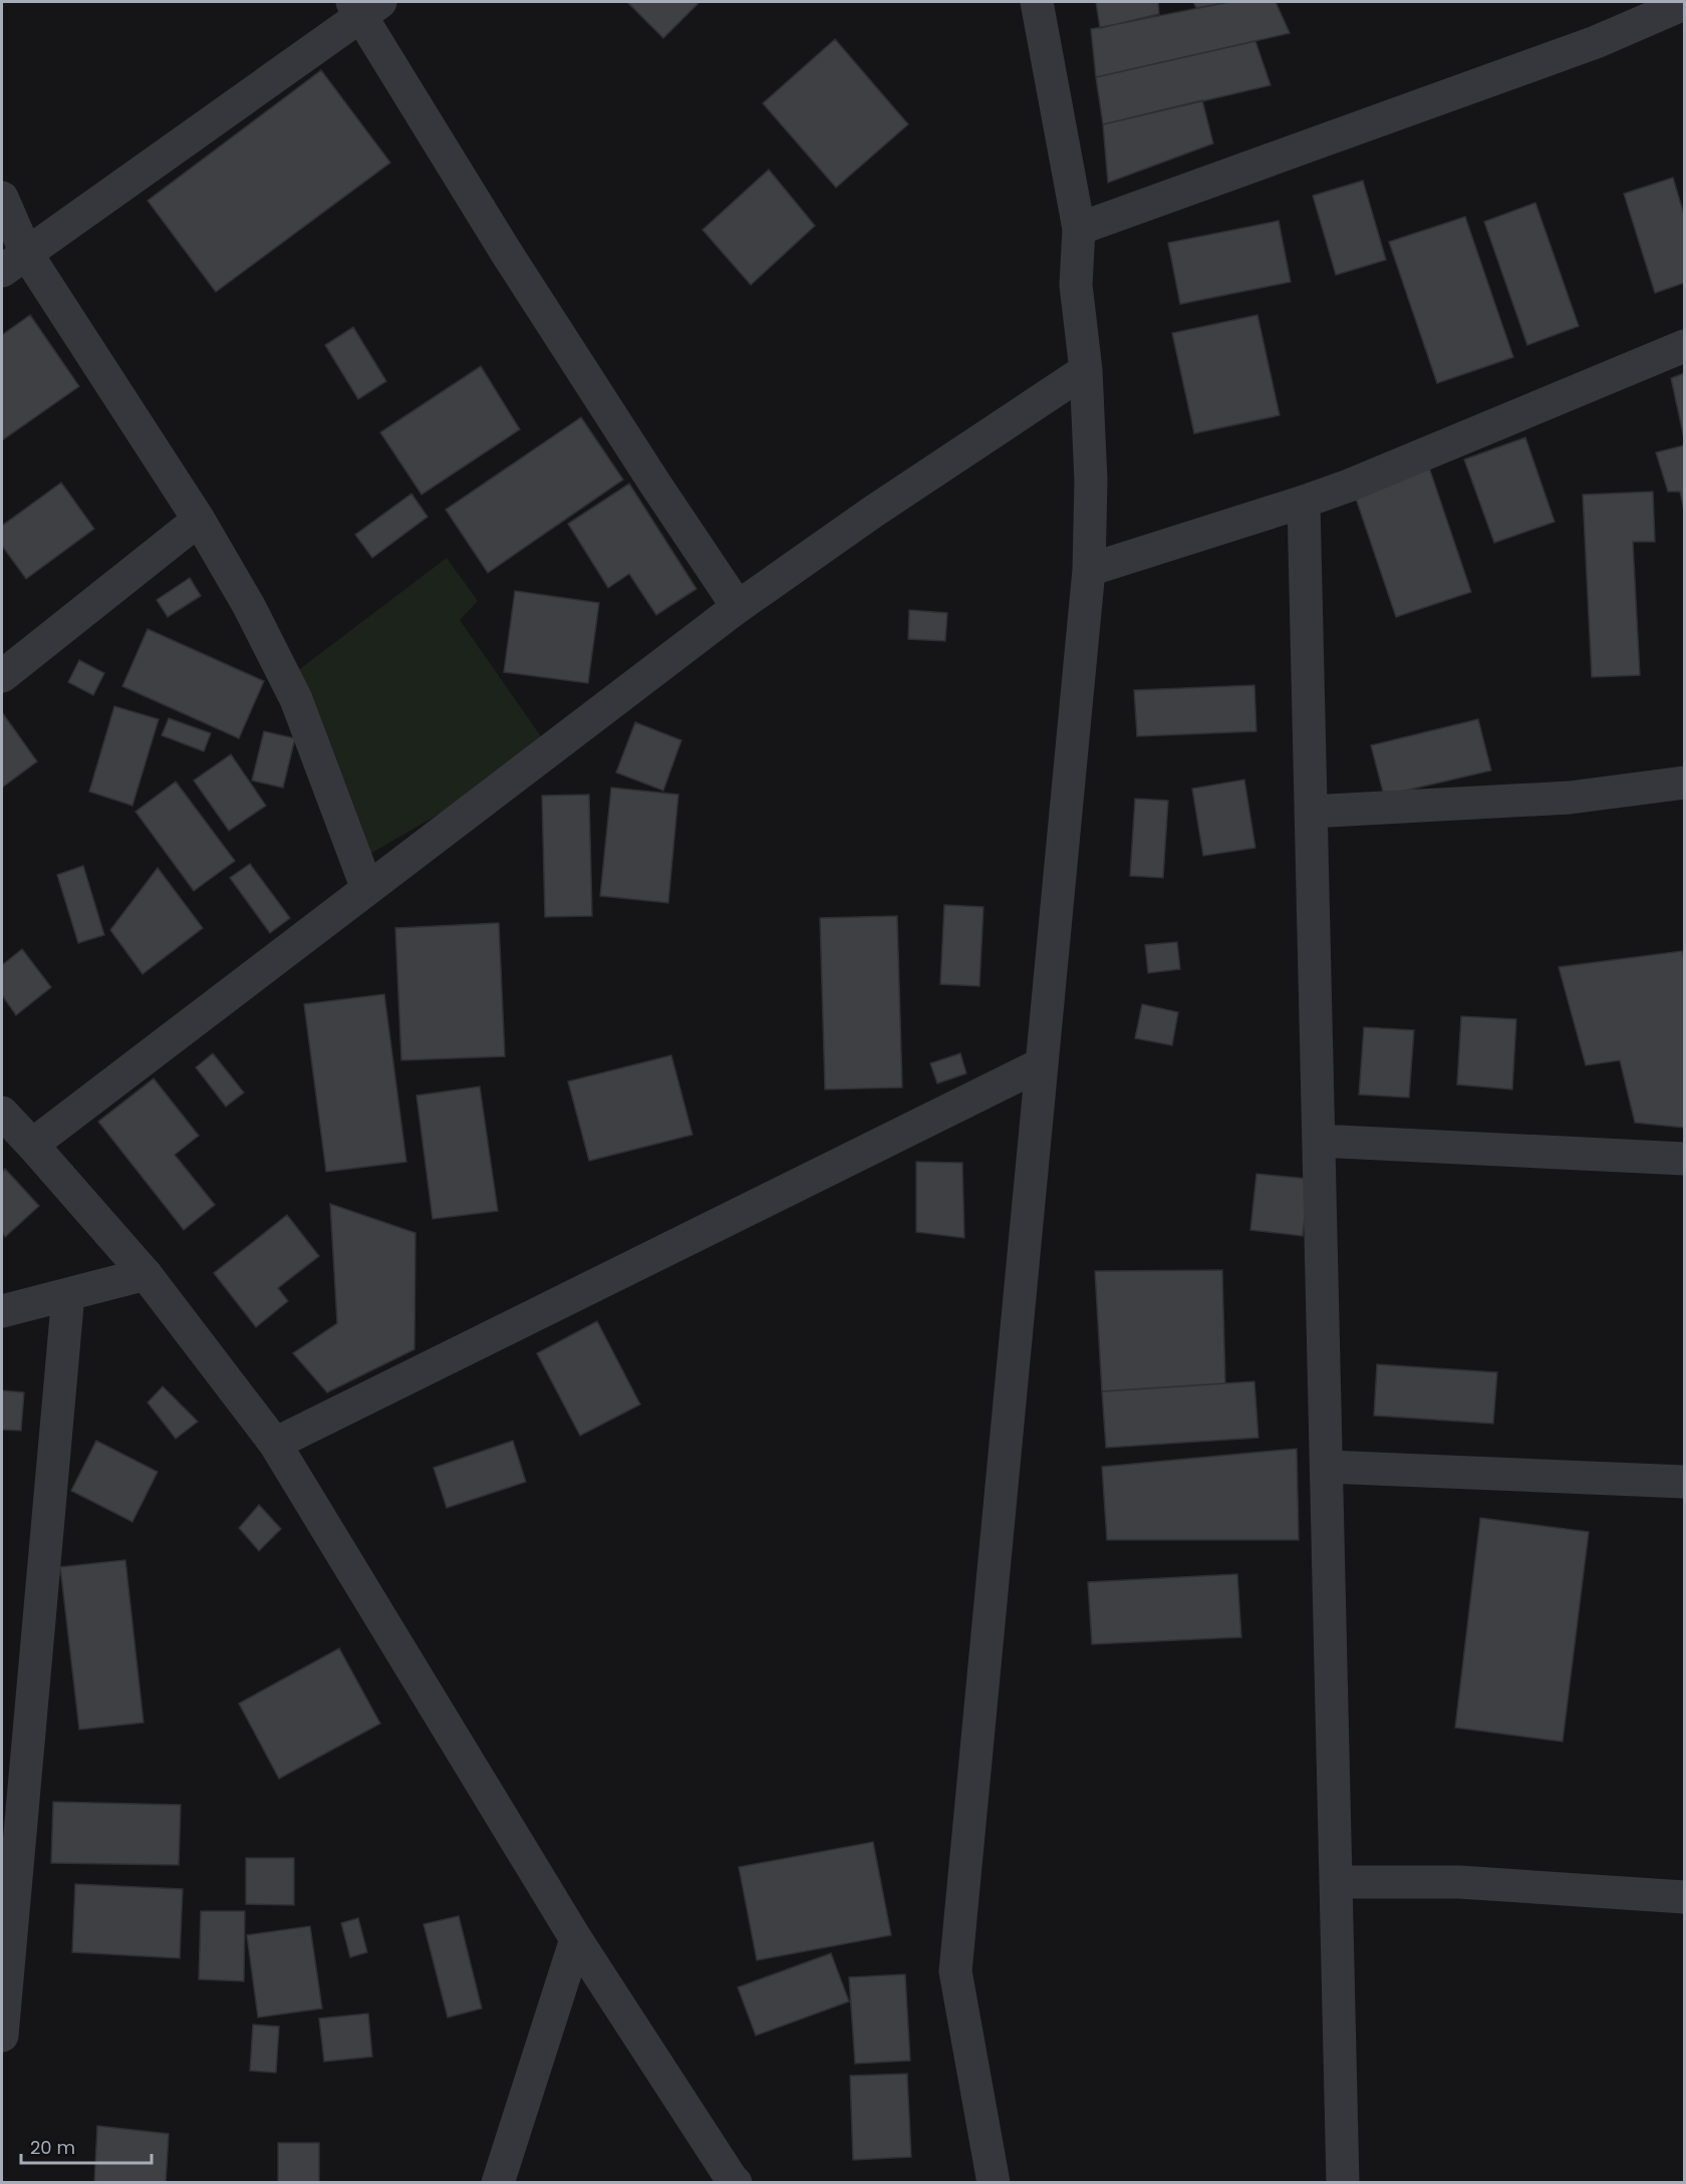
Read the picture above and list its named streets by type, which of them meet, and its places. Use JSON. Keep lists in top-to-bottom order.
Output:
{
  "scale_bar": "20 m"
}
